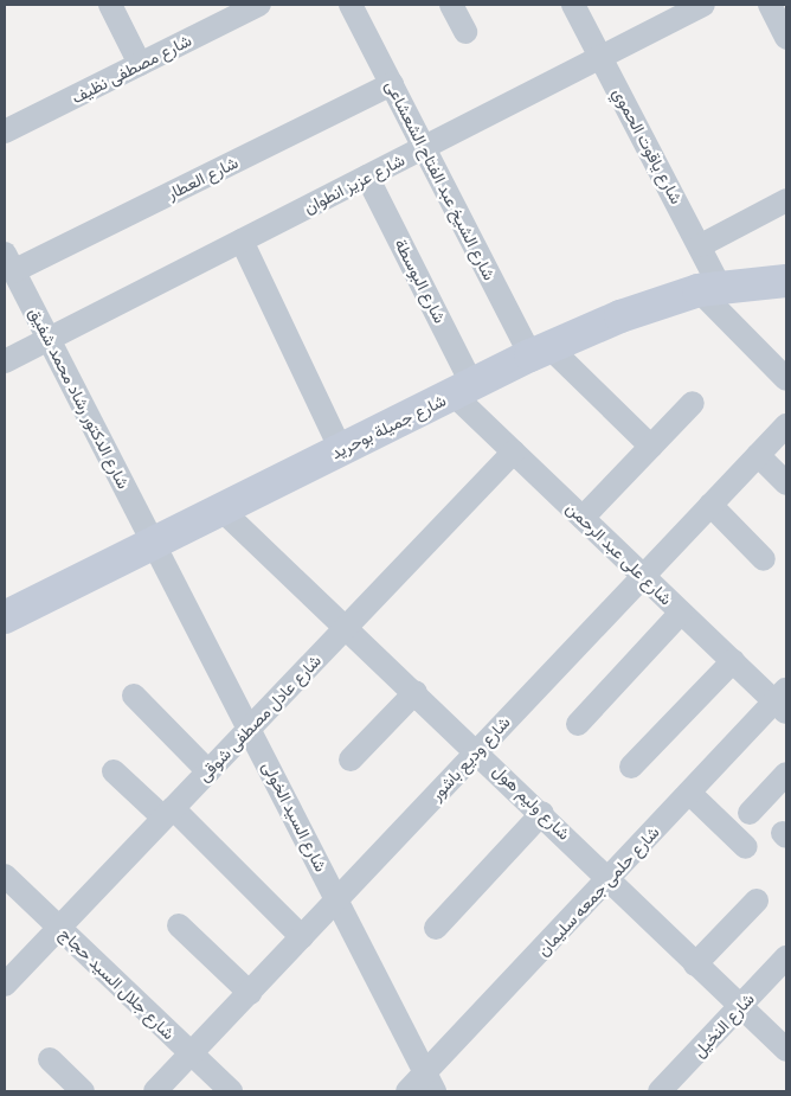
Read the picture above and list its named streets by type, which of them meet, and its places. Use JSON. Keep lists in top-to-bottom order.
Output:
{
  "streets": {
    "main road": ["شارع جميلة بوحريد"],
    "street": [
      "شارع مصطفى نظيف",
      "شارع ياقوت الحموي",
      "شارع العطار",
      "شارع الشيخ عبد الفتاح الشعشاعى",
      "شارع عزيز انطوان",
      "شارع البوسطة",
      "شارع الدكتور رشاد محمد شفيق",
      "شارع على عبد الرحمن",
      "شارع عادل مصطفى شوقى",
      "شارع وديع باشور",
      "شارع وليم هول",
      "شارع السيد الخولى",
      "شارع حلمى جمعه سليمان",
      "شارع جلال السيد حجاج",
      "شارع النخيل"
    ]
  },
  "crossings": [
    ["شارع ياقوت الحموي", "شارع عزيز انطوان"],
    ["شارع ياقوت الحموي", "شارع جميلة بوحريد"],
    ["شارع العطار", "شارع الشيخ عبد الفتاح الشعشاعى"],
    ["شارع العطار", "شارع الدكتور رشاد محمد شفيق"],
    ["شارع الشيخ عبد الفتاح الشعشاعى", "شارع عزيز انطوان"],
    ["شارع الشيخ عبد الفتاح الشعشاعى", "شارع جميلة بوحريد"],
    ["شارع عزيز انطوان", "شارع البوسطة"],
    ["شارع عزيز انطوان", "شارع الدكتور رشاد محمد شفيق"],
    ["شارع البوسطة", "شارع جميلة بوحريد"],
    ["شارع البوسطة", "شارع على عبد الرحمن"],
    ["شارع الدكتور رشاد محمد شفيق", "شارع جميلة بوحريد"],
    ["شارع الدكتور رشاد محمد شفيق", "شارع السيد الخولى"],
    ["شارع جميلة بوحريد", "شارع على عبد الرحمن"],
    ["شارع جميلة بوحريد", "شارع وليم هول"],
    ["شارع جميلة بوحريد", "شارع السيد الخولى"],
    ["شارع على عبد الرحمن", "شارع عادل مصطفى شوقى"],
    ["شارع على عبد الرحمن", "شارع وديع باشور"],
    ["شارع على عبد الرحمن", "شارع حلمى جمعه سليمان"],
    ["شارع عادل مصطفى شوقى", "شارع وليم هول"],
    ["شارع عادل مصطفى شوقى", "شارع السيد الخولى"],
    ["شارع عادل مصطفى شوقى", "شارع جلال السيد حجاج"],
    ["شارع وديع باشور", "شارع وليم هول"],
    ["شارع وديع باشور", "شارع السيد الخولى"],
    ["شارع وديع باشور", "شارع جلال السيد حجاج"],
    ["شارع وليم هول", "شارع حلمى جمعه سليمان"],
    ["شارع وليم هول", "شارع النخيل"],
    ["شارع السيد الخولى", "شارع حلمى جمعه سليمان"]
  ]
}
